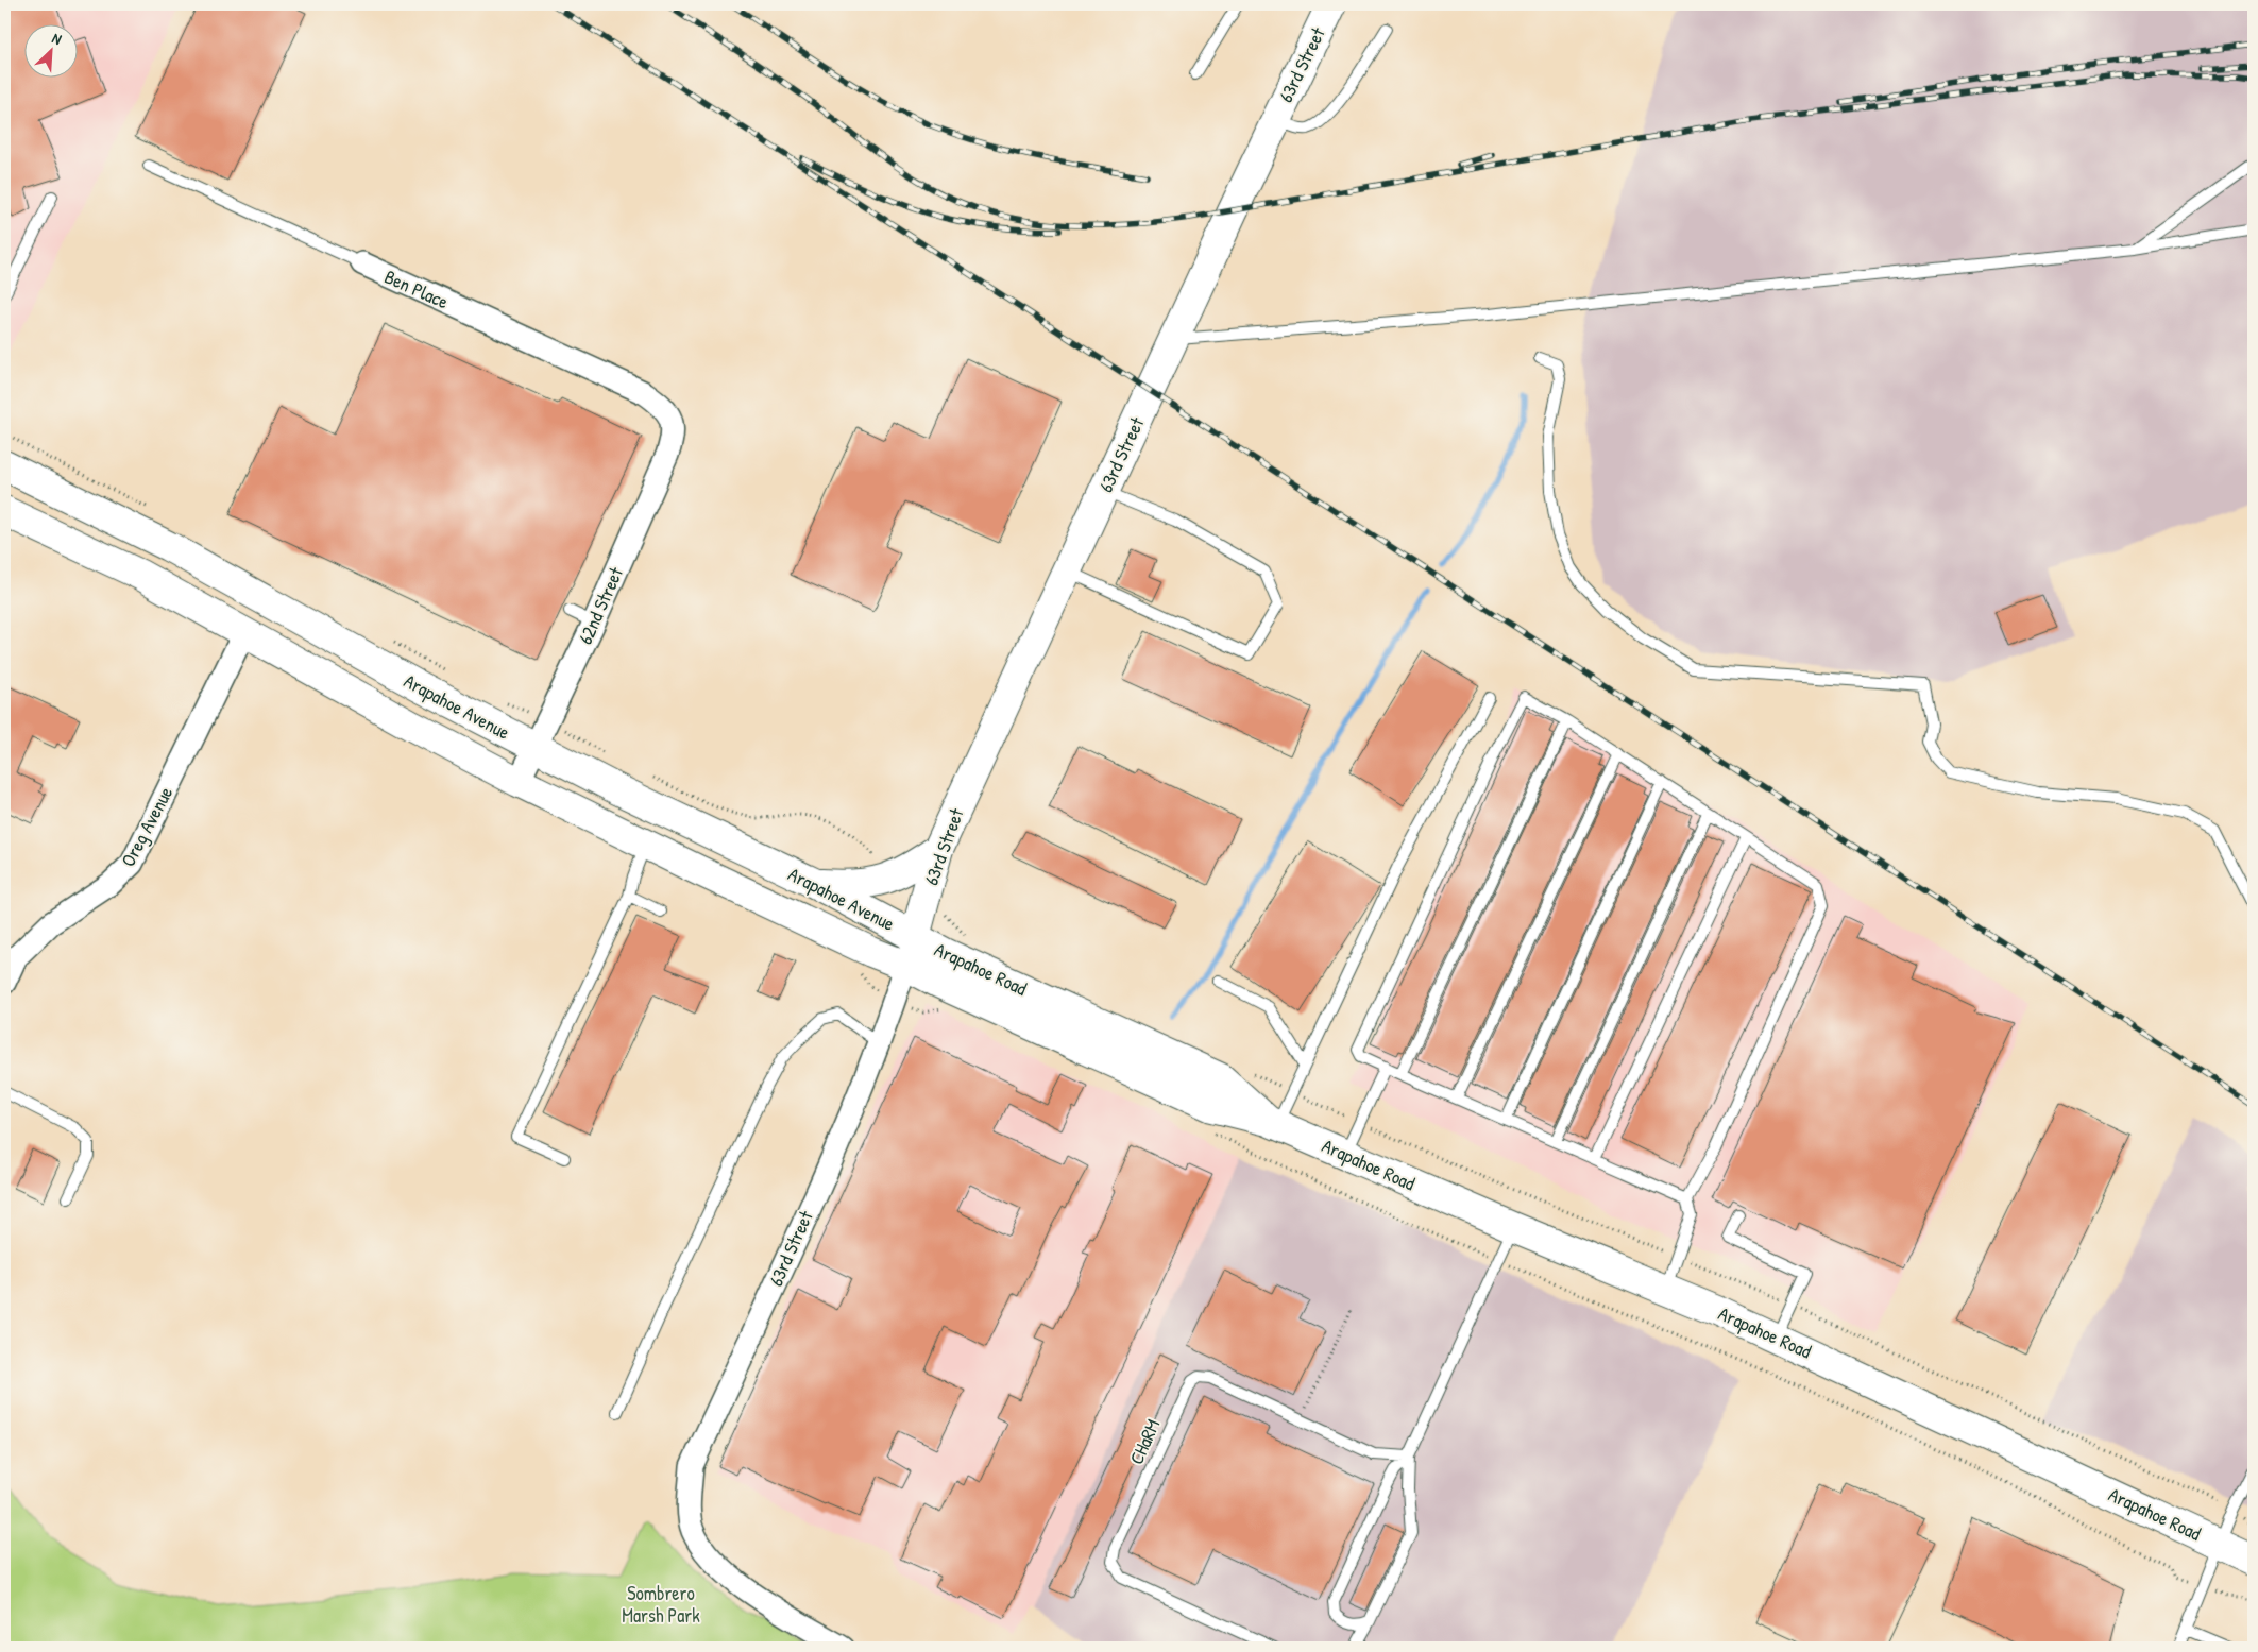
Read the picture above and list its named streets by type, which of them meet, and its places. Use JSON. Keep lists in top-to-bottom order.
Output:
{
  "streets": {
    "main road": ["63rd Street", "Arapahoe Avenue", "Arapahoe Road"],
    "street": ["Ben Place", "62nd Street", "Oreg Avenue"],
    "lane": ["CHaRM"]
  },
  "crossings": [
    ["63rd Street", "Arapahoe Avenue"],
    ["63rd Street", "Arapahoe Road"],
    ["Ben Place", "62nd Street"],
    ["62nd Street", "Arapahoe Avenue"],
    ["Arapahoe Avenue", "Oreg Avenue"],
    ["Arapahoe Avenue", "Arapahoe Road"]
  ],
  "parks": ["Sombrero Marsh Park"],
  "north": "top right"
}
